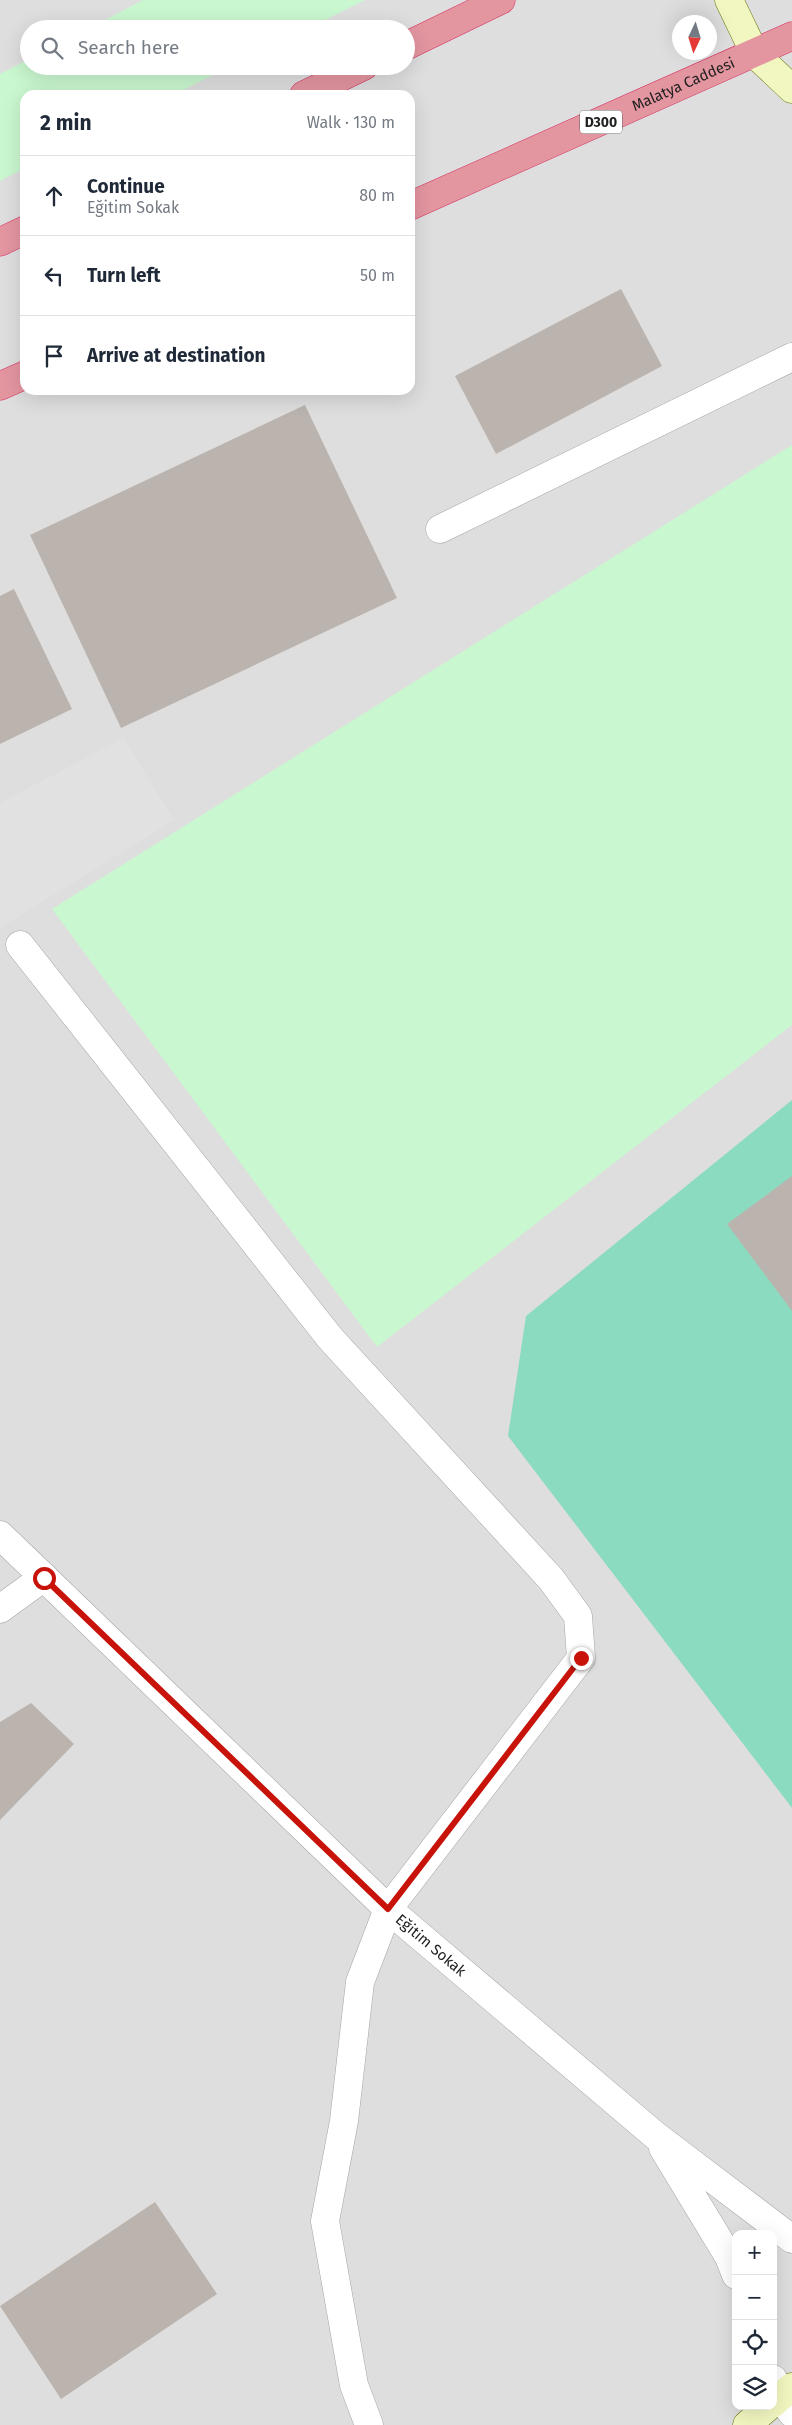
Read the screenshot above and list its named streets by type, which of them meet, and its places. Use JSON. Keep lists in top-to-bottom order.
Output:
{
  "streets": {
    "highway": ["Malatya Caddesi", "D300"],
    "street": ["Eğitim Sokak"]
  },
  "north": "bottom",
  "page": {
    "search": "Search here",
    "heading": ["2 min", "Walk · 130 m"],
    "list": [
      ["Continue", "Eğitim Sokak", "80 m"],
      ["Turn left", "50 m"],
      "Arrive at destination"
    ],
    "map_buttons": ["+", "−"]
  }
}
